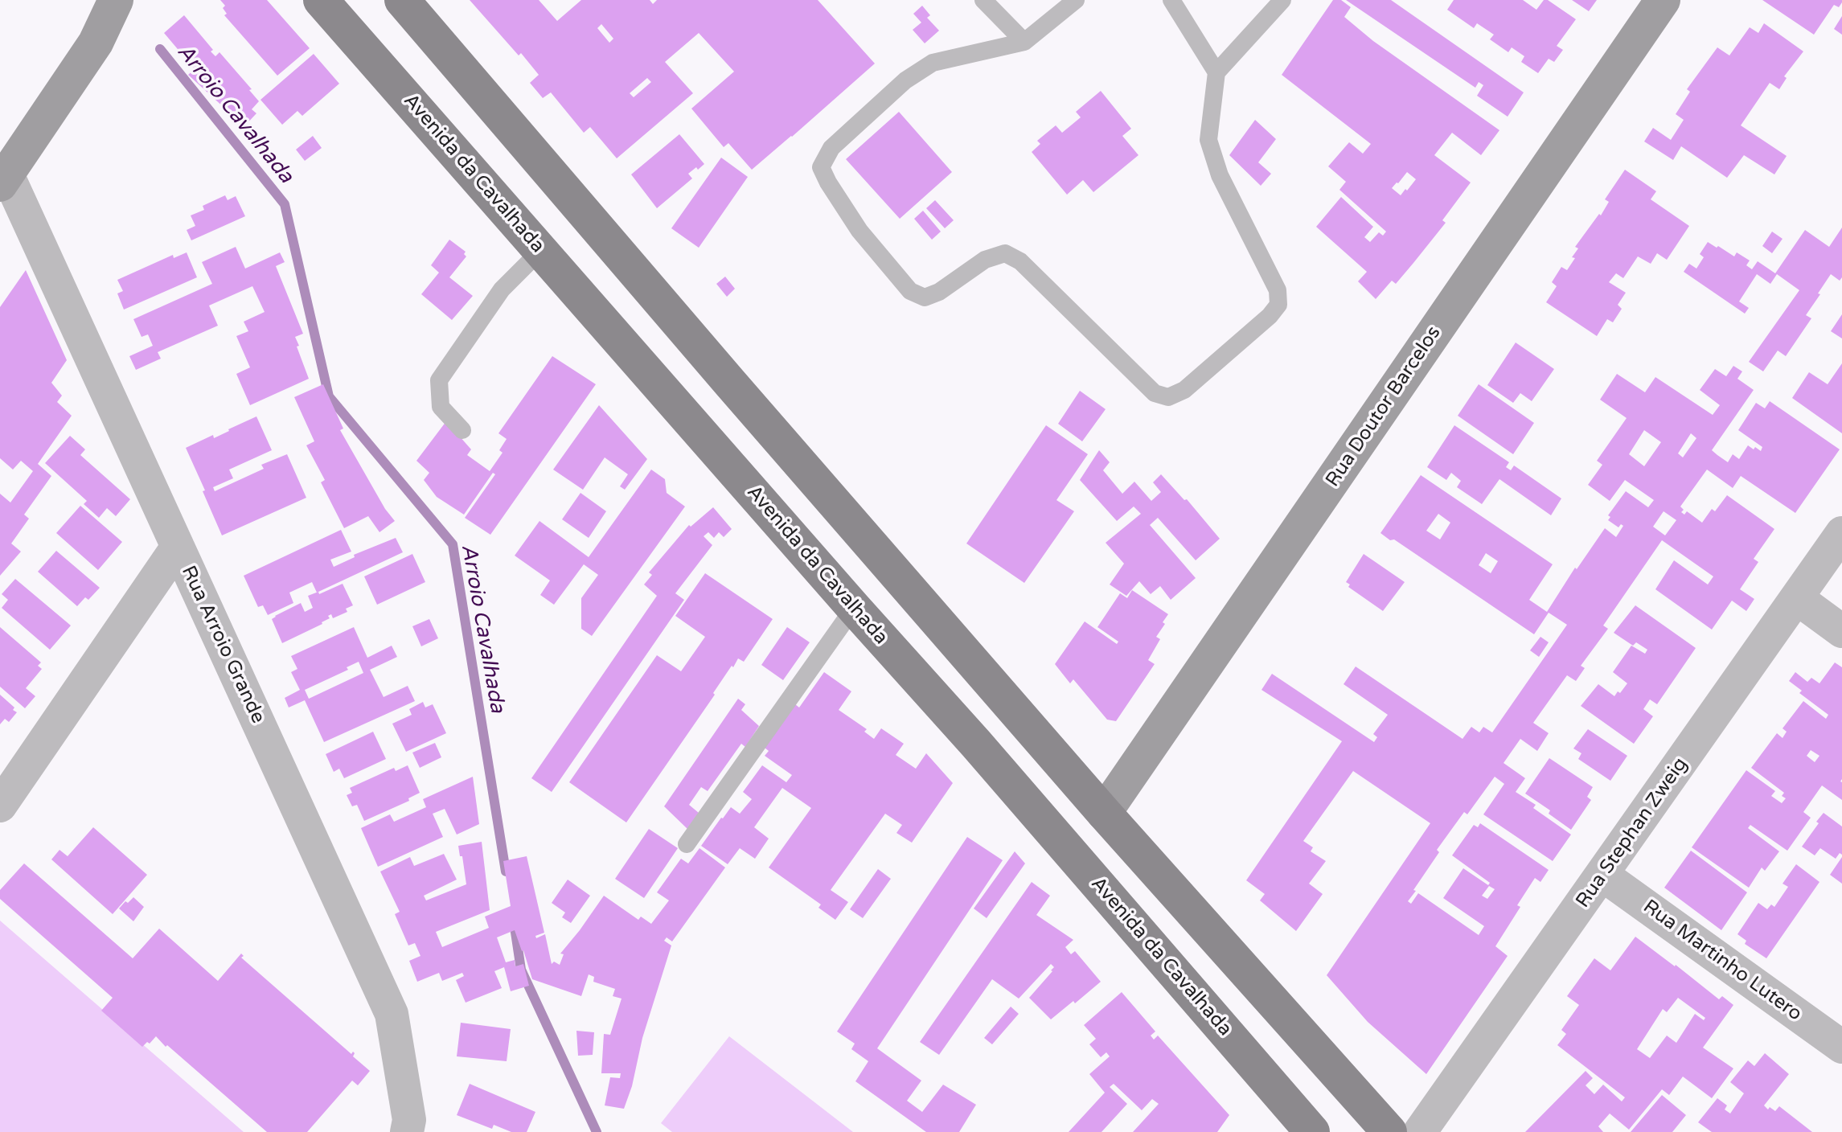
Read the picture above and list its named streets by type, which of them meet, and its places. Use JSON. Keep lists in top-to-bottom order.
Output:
{
  "streets": {
    "main road": ["Avenida da Cavalhada"],
    "street": [
      "Rua Doutor Barcelos",
      "Rua Arroio Grande",
      "Rua Stephan Zweig",
      "Rua Martinho Lutero"
    ]
  },
  "crossings": [
    ["Rua Stephan Zweig", "Rua Martinho Lutero"]
  ],
  "water": ["Arroio Cavalhada"]
}
